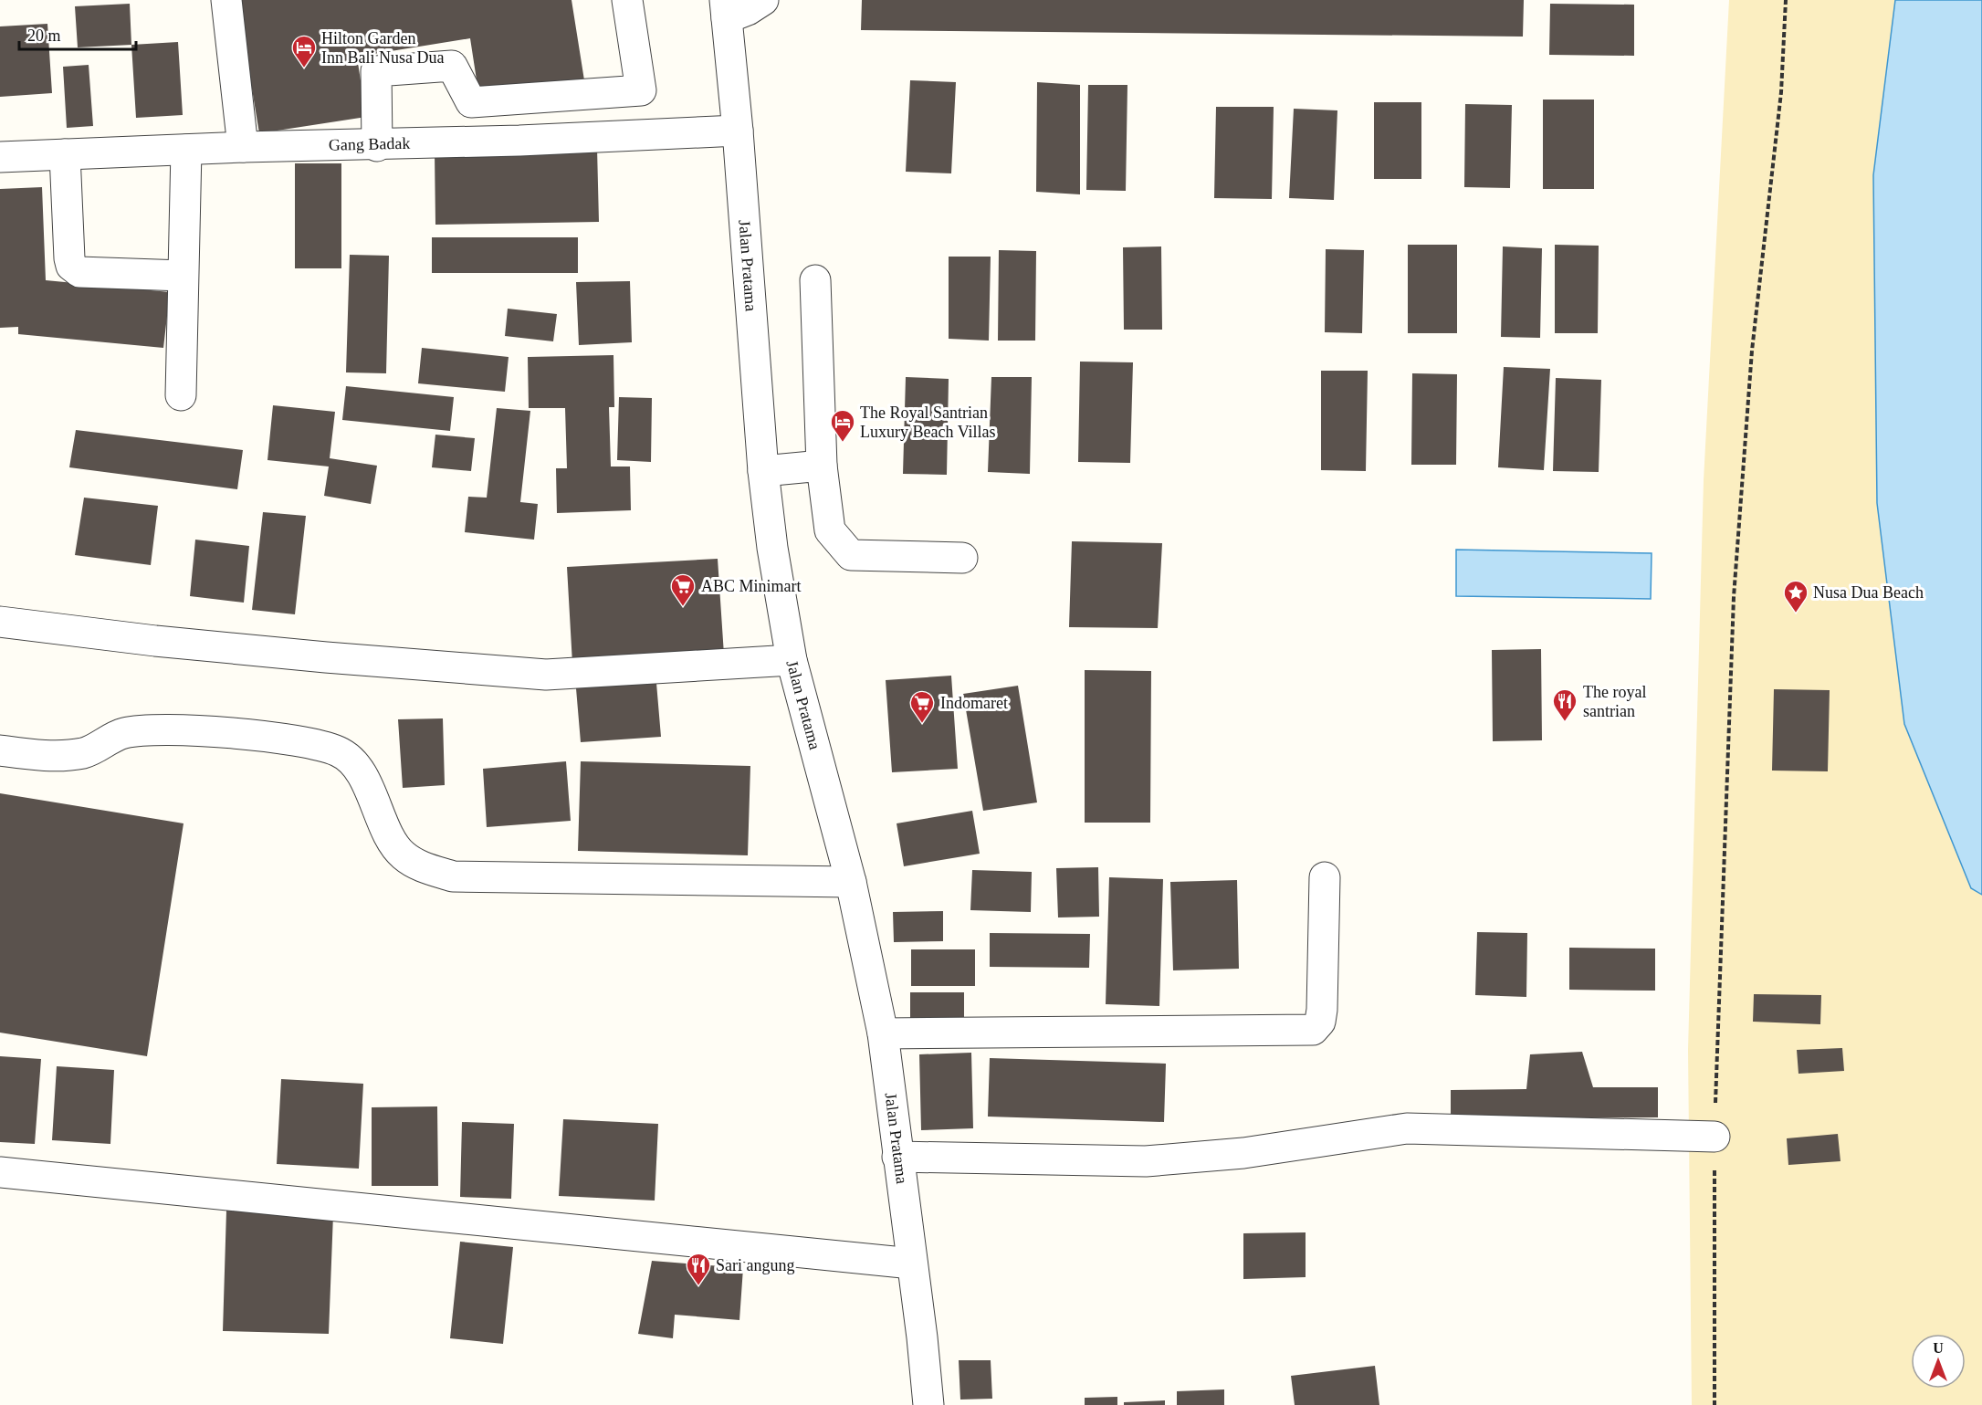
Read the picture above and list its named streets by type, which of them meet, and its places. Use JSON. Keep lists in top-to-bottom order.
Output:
{
  "streets": {
    "street": ["Gang Badak", "Jalan Pratama"]
  },
  "crossings": [
    ["Gang Badak", "Jalan Pratama"]
  ],
  "places": {
    "hotel": ["Hilton Garden Inn Bali Nusa Dua", "The Royal Santrian Luxury Beach Villas"],
    "supermarket": ["ABC Minimart", "Indomaret"],
    "place": ["Nusa Dua Beach"],
    "restaurant": ["The royal santrian", "Sari angung"]
  },
  "scale_bar": "20 m",
  "north": "top"
}
